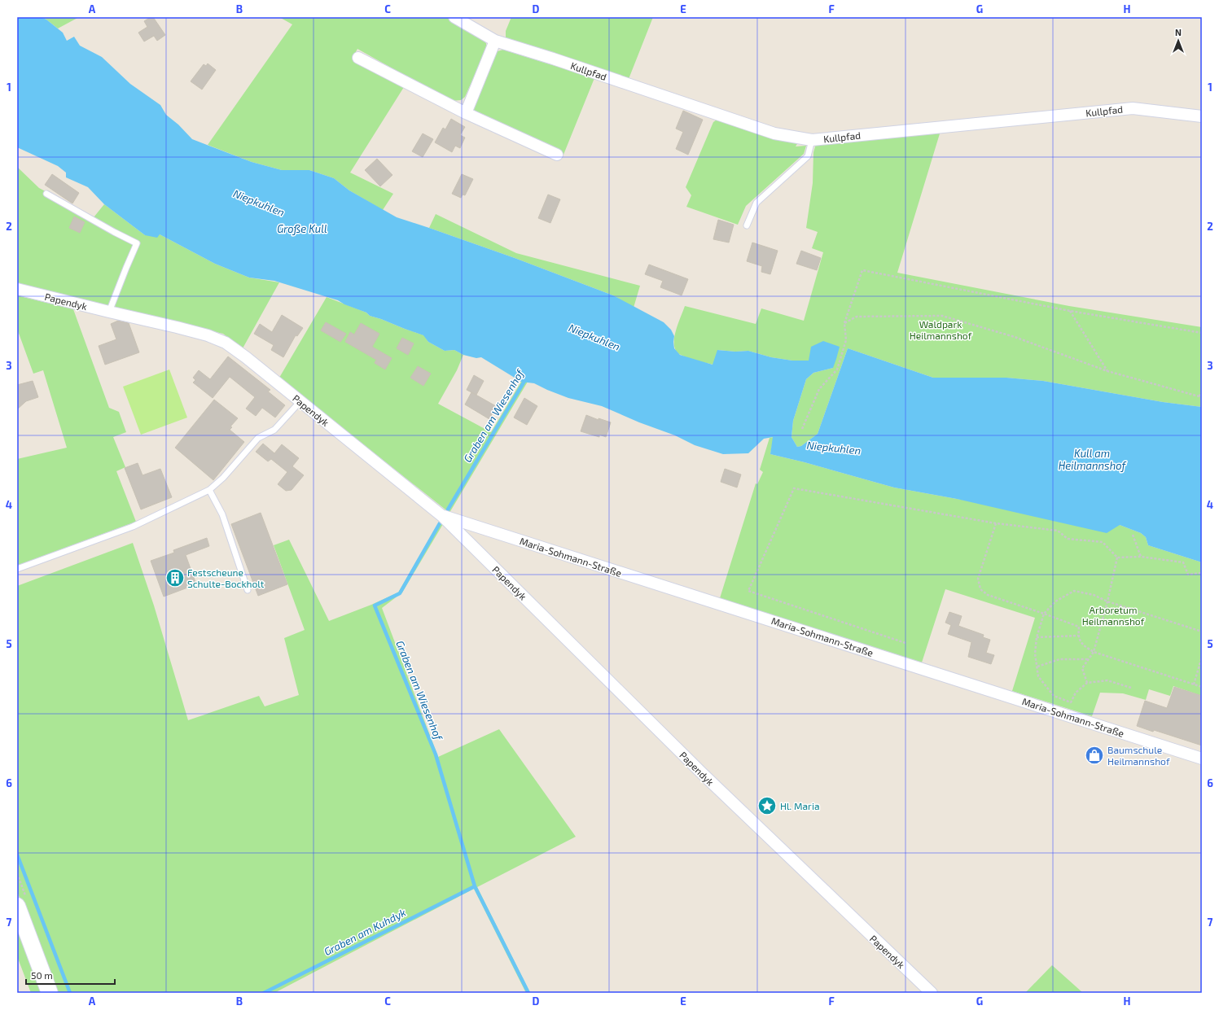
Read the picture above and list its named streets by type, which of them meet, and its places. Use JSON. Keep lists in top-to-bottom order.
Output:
{
  "streets": {
    "street": ["Kullpfad", "Papendyk", "Maria-Sohmann-Straße"]
  },
  "crossings": [
    ["Papendyk", "Maria-Sohmann-Straße"]
  ],
  "water": [
    "Niepkuhlen",
    "Große Kull",
    "Graben am Wiesenhof",
    "Kull am Heilmannshof",
    "Graben am Kuhdyk"
  ],
  "parks": ["Waldpark Heilmannshof", "Arboretum Heilmannshof"],
  "places": {
    "building": ["Festscheune Schulte-Bockholt"],
    "shop": ["Baumschule Heilmannshof"],
    "place": ["Hl. Maria"]
  },
  "scale_bar": "50 m",
  "north": "top",
  "grid": {
    "columns": [
      "A",
      "B",
      "C",
      "D",
      "E",
      "F",
      "G",
      "H"
    ],
    "rows": [
      "1",
      "2",
      "3",
      "4",
      "5",
      "6",
      "7"
    ]
  }
}
